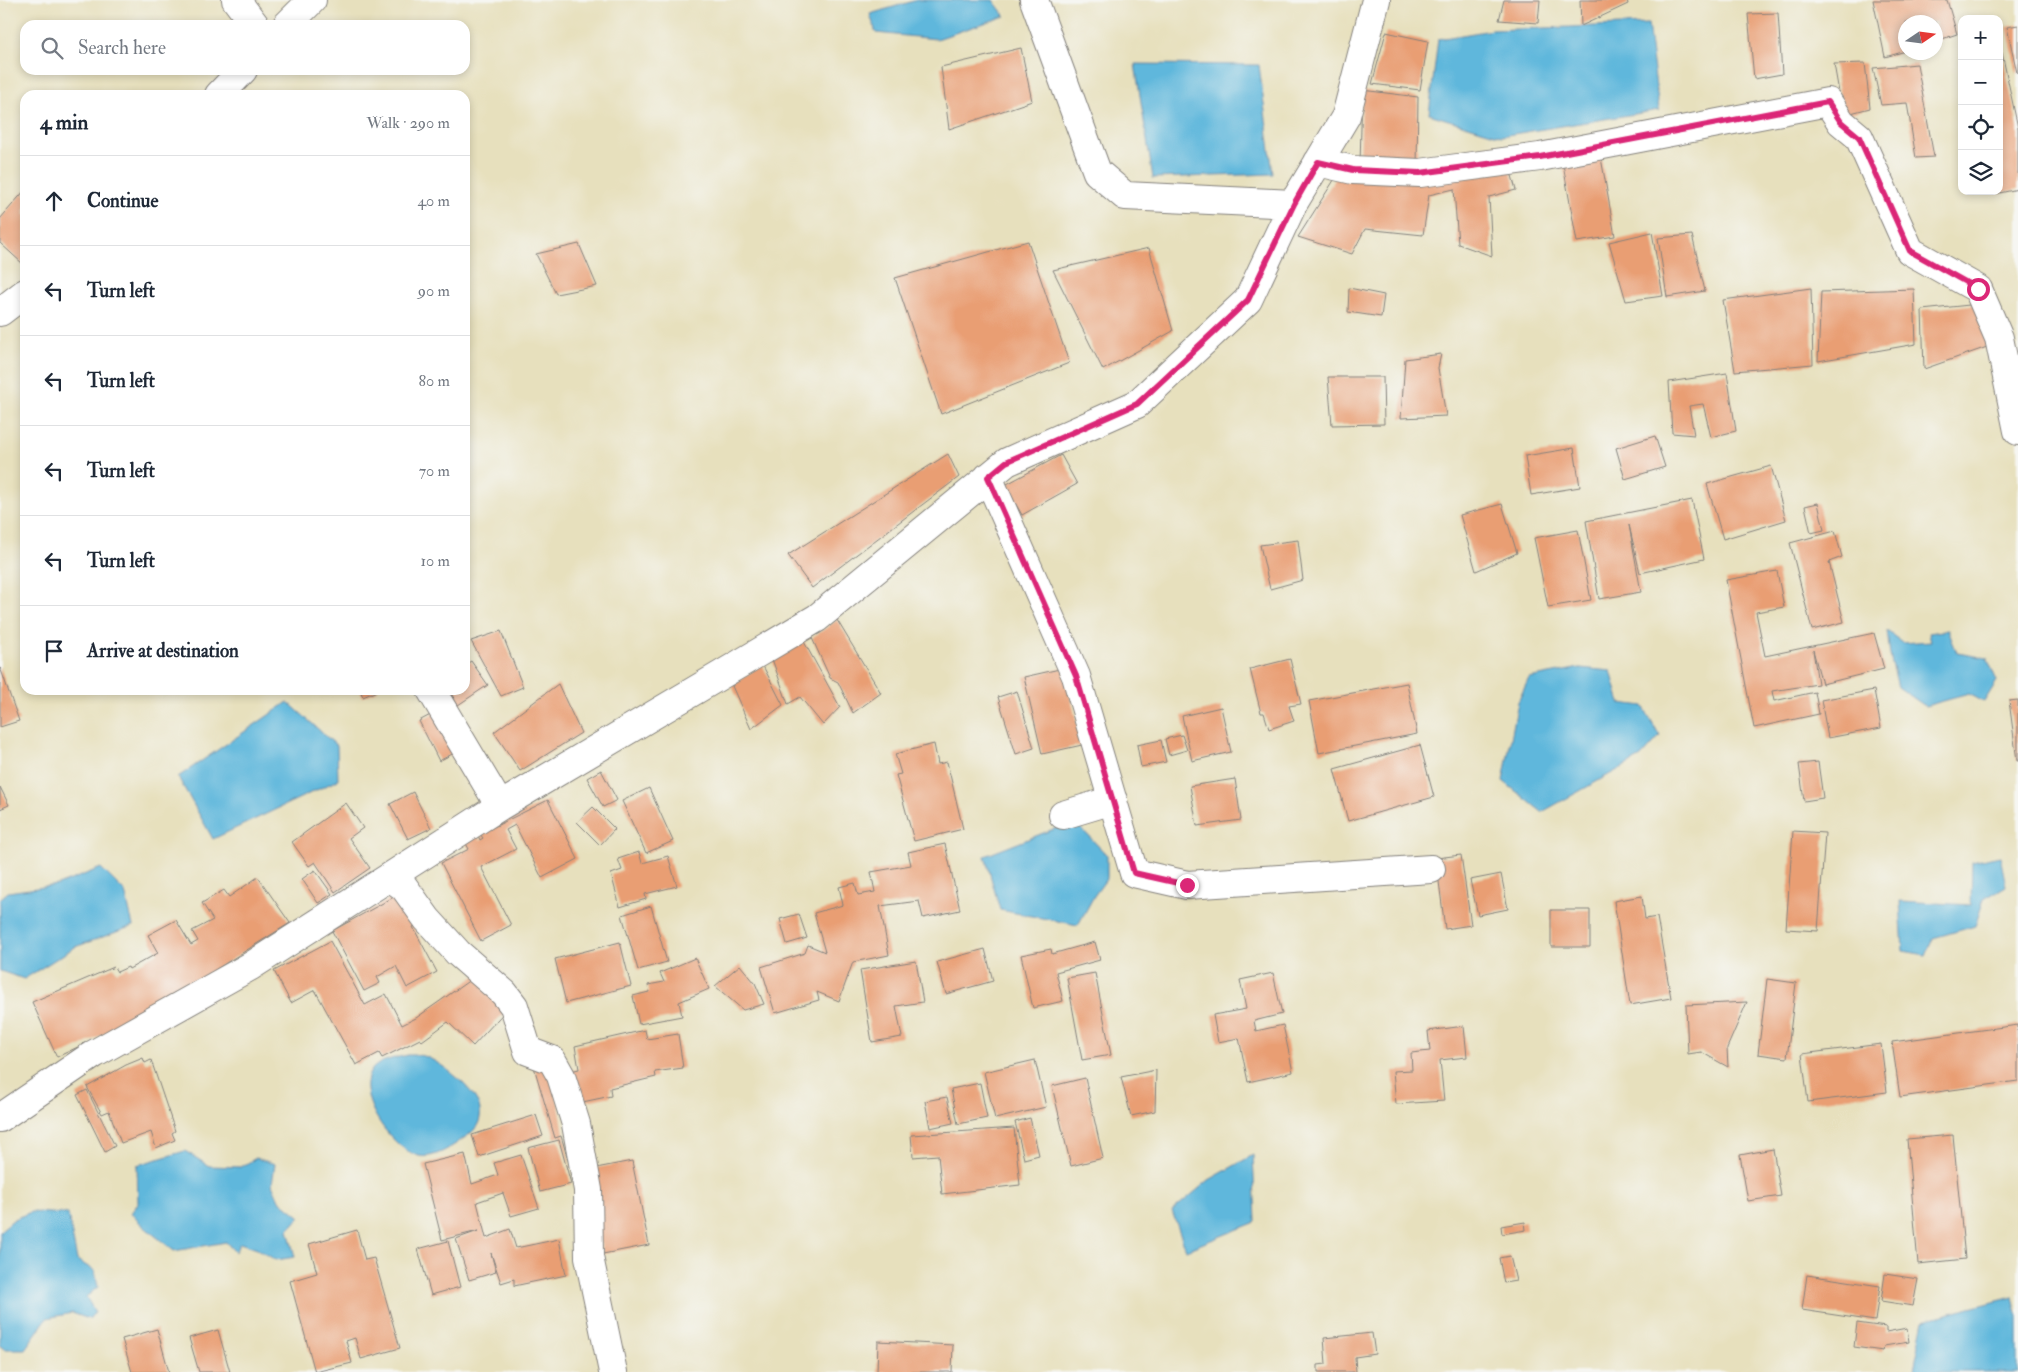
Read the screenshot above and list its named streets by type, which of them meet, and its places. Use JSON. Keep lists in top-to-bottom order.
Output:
{
  "north": "right",
  "page": {
    "map_buttons": ["+", "−"],
    "search": "Search here",
    "heading": ["4 min", "Walk · 290 m"],
    "list": [
      ["Continue", "40 m"],
      ["Turn left", "90 m"],
      ["Turn left", "80 m"],
      ["Turn left", "70 m"],
      ["Turn left", "10 m"],
      "Arrive at destination"
    ]
  }
}
